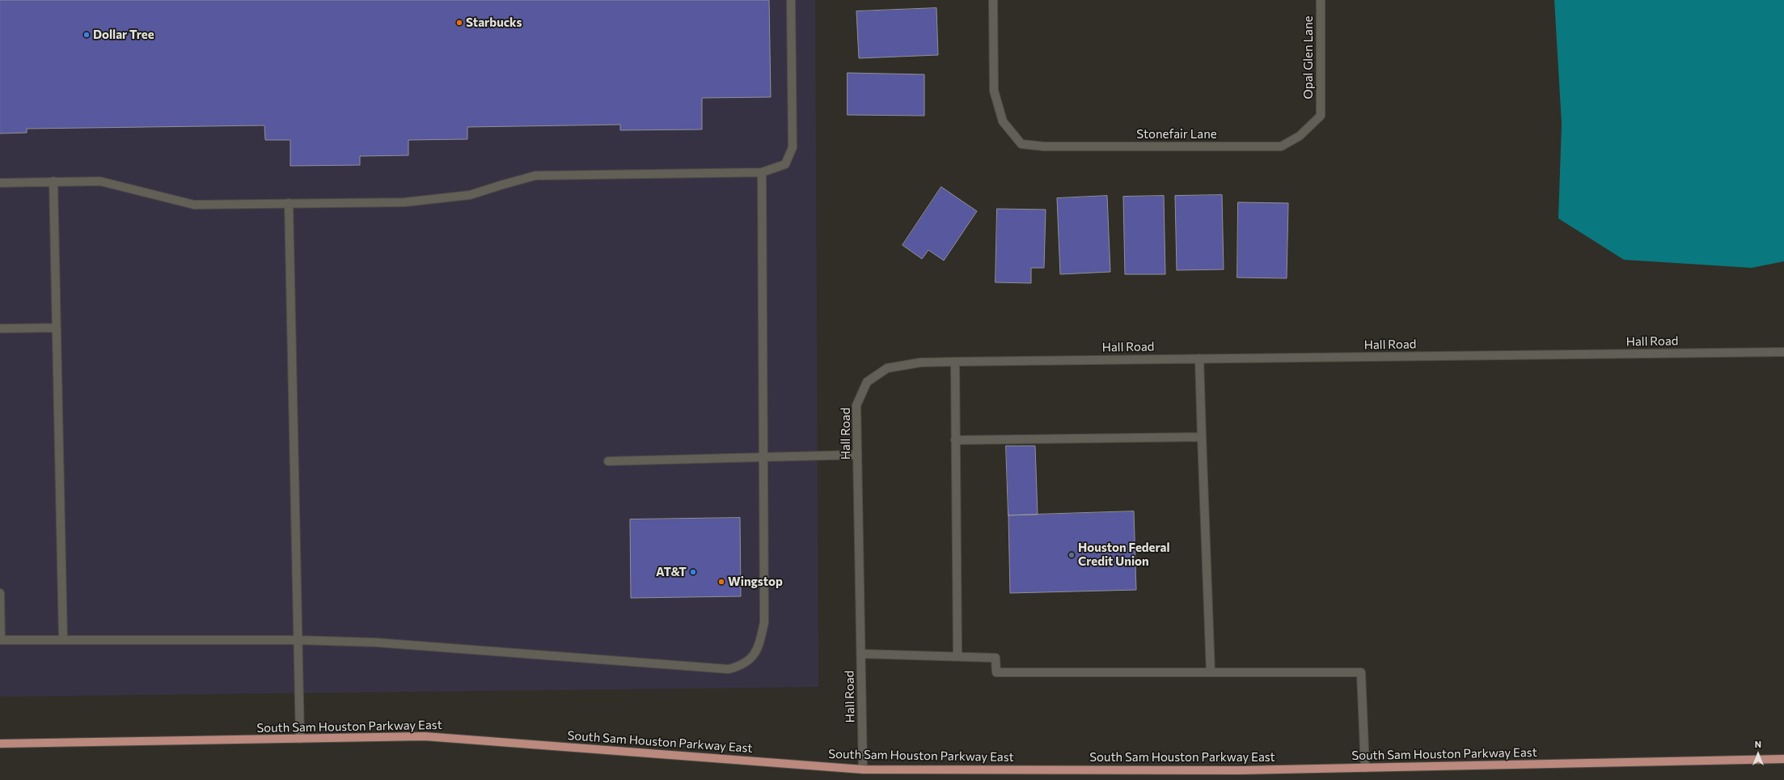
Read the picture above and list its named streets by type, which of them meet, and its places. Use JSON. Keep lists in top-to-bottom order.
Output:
{
  "streets": {
    "main road": ["South Sam Houston Parkway East"],
    "street": ["Opal Glen Lane", "Stonefair Lane", "Hall Road"]
  },
  "crossings": [
    ["Opal Glen Lane", "Stonefair Lane"],
    ["Hall Road", "South Sam Houston Parkway East"]
  ],
  "places": [
    "Starbucks",
    "Dollar Tree",
    "Houston Federal Credit Union",
    "AT&T",
    "Wingstop"
  ],
  "north": "top"
}
